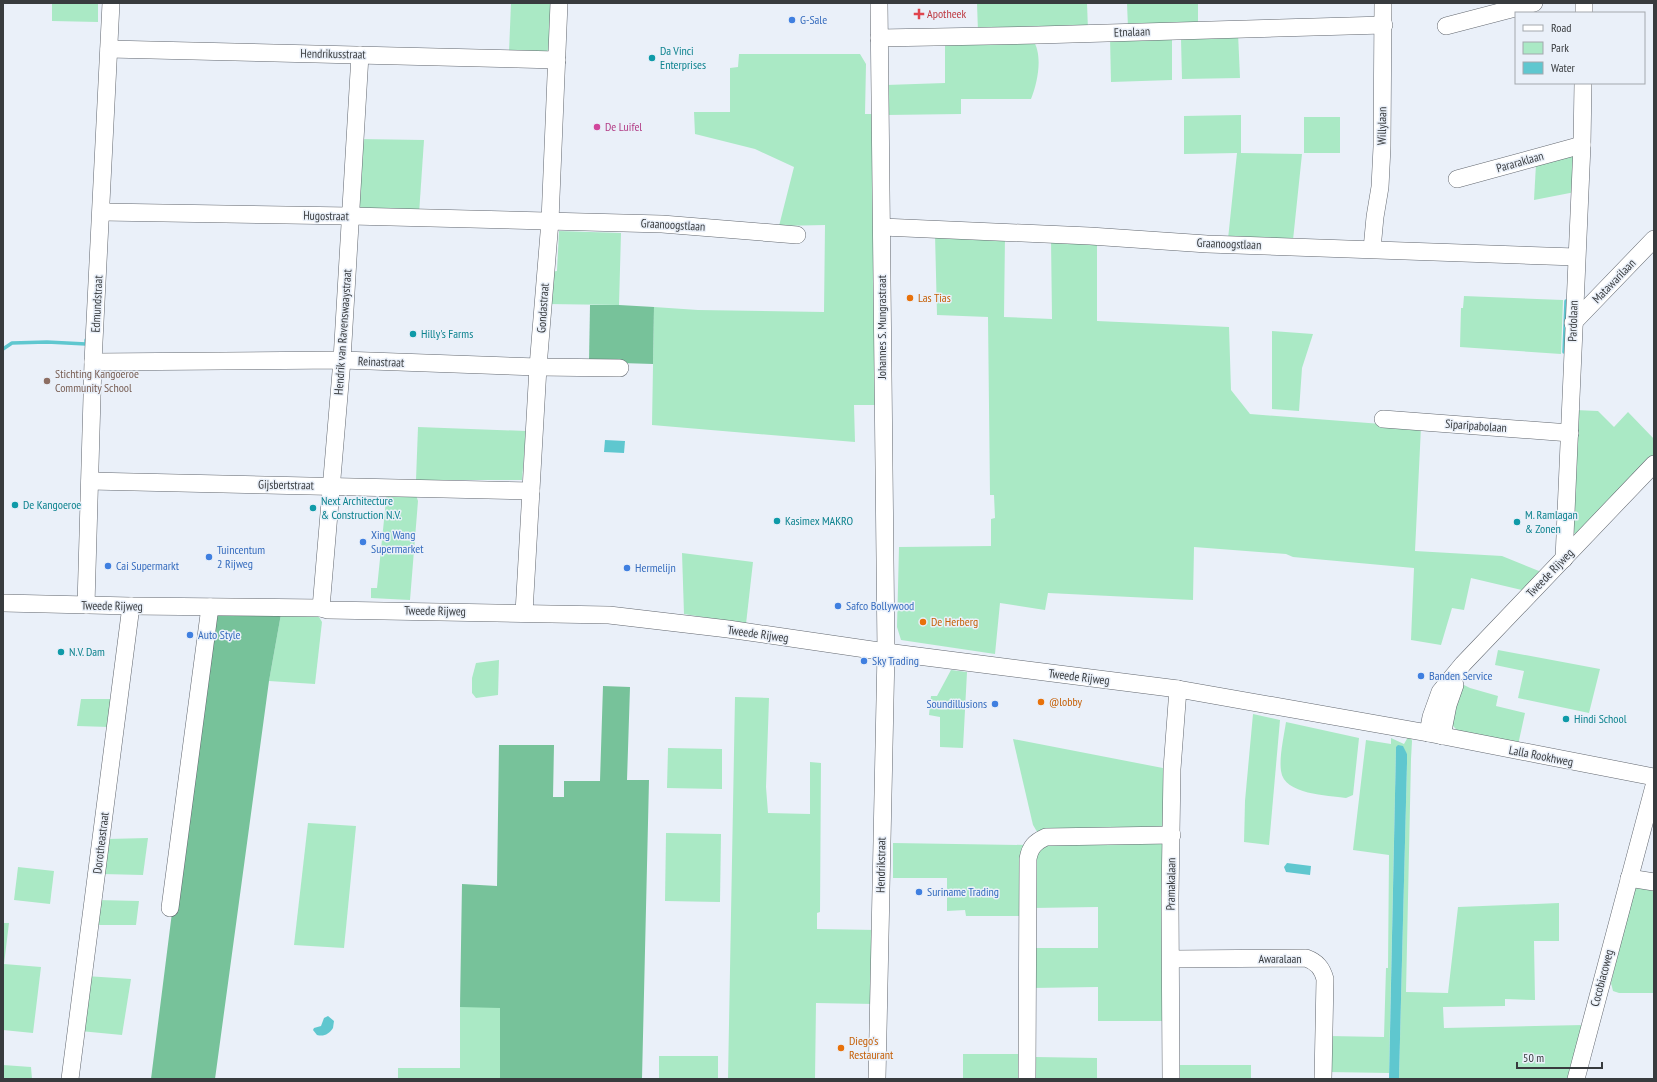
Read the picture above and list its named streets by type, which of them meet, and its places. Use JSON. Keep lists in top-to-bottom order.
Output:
{
  "streets": {
    "street": [
      "Etnalaan",
      "Hendrikusstraat",
      "Willylaan",
      "Pararaklaan",
      "Hugostraat",
      "Graanoogstlaan",
      "Matawarilaan",
      "Edmundstraat",
      "Gondastraat",
      "Pardolaan",
      "Johannes S. Mungrastraat",
      "Hendrik van Ravenswaaystraat",
      "Reinastraat",
      "Siparipabolaan",
      "Gijsbertstraat",
      "Tweede Rijweg",
      "Lalla Rookhweg",
      "Dorotheastraat",
      "Hendrikstraat",
      "Pramakalaan",
      "Awaralaan",
      "Cocobiacoweg"
    ]
  },
  "crossings": [
    ["Etnalaan", "Willylaan"],
    ["Etnalaan", "Johannes S. Mungrastraat"],
    ["Hendrikusstraat", "Edmundstraat"],
    ["Hendrikusstraat", "Gondastraat"],
    ["Hendrikusstraat", "Hendrik van Ravenswaaystraat"],
    ["Willylaan", "Graanoogstlaan"],
    ["Pararaklaan", "Pardolaan"],
    ["Hugostraat", "Graanoogstlaan"],
    ["Hugostraat", "Edmundstraat"],
    ["Hugostraat", "Gondastraat"],
    ["Hugostraat", "Hendrik van Ravenswaaystraat"],
    ["Graanoogstlaan", "Gondastraat"],
    ["Graanoogstlaan", "Pardolaan"],
    ["Graanoogstlaan", "Johannes S. Mungrastraat"],
    ["Matawarilaan", "Pardolaan"],
    ["Edmundstraat", "Reinastraat"],
    ["Edmundstraat", "Gijsbertstraat"],
    ["Edmundstraat", "Tweede Rijweg"],
    ["Gondastraat", "Reinastraat"],
    ["Gondastraat", "Gijsbertstraat"],
    ["Gondastraat", "Tweede Rijweg"],
    ["Pardolaan", "Siparipabolaan"],
    ["Pardolaan", "Tweede Rijweg"],
    ["Johannes S. Mungrastraat", "Tweede Rijweg"],
    ["Johannes S. Mungrastraat", "Hendrikstraat"],
    ["Hendrik van Ravenswaaystraat", "Reinastraat"],
    ["Hendrik van Ravenswaaystraat", "Gijsbertstraat"],
    ["Hendrik van Ravenswaaystraat", "Tweede Rijweg"],
    ["Tweede Rijweg", "Lalla Rookhweg"],
    ["Tweede Rijweg", "Dorotheastraat"],
    ["Tweede Rijweg", "Hendrikstraat"],
    ["Tweede Rijweg", "Pramakalaan"],
    ["Pramakalaan", "Awaralaan"]
  ],
  "places": {
    "health": ["Apotheek"],
    "other": [
      "G-Sale",
      "Da Vinci Enterprises",
      "De Luifel",
      "Las Tias",
      "Hilly's Farms",
      "Stichting Kangoeroe Community School",
      "De Kangoeroe",
      "Next Architecture & Construction N.V.",
      "Kasimex MAKRO",
      "M. Ramlagan & Zonen",
      "Xing Wang Supermarket",
      "Tuincentum 2 Rijweg",
      "Cai Supermarkt",
      "Hermelijn",
      "Safco Bollywood",
      "De Herberg",
      "Auto Style",
      "N.V. Dam",
      "Sky Trading",
      "Banden Service",
      "@lobby",
      "Soundillusions",
      "Hindi School",
      "Suriname Trading",
      "Diego's Restaurant"
    ]
  },
  "legend": ["Road", "Park", "Water"],
  "scale_bar": "50 m"
}
